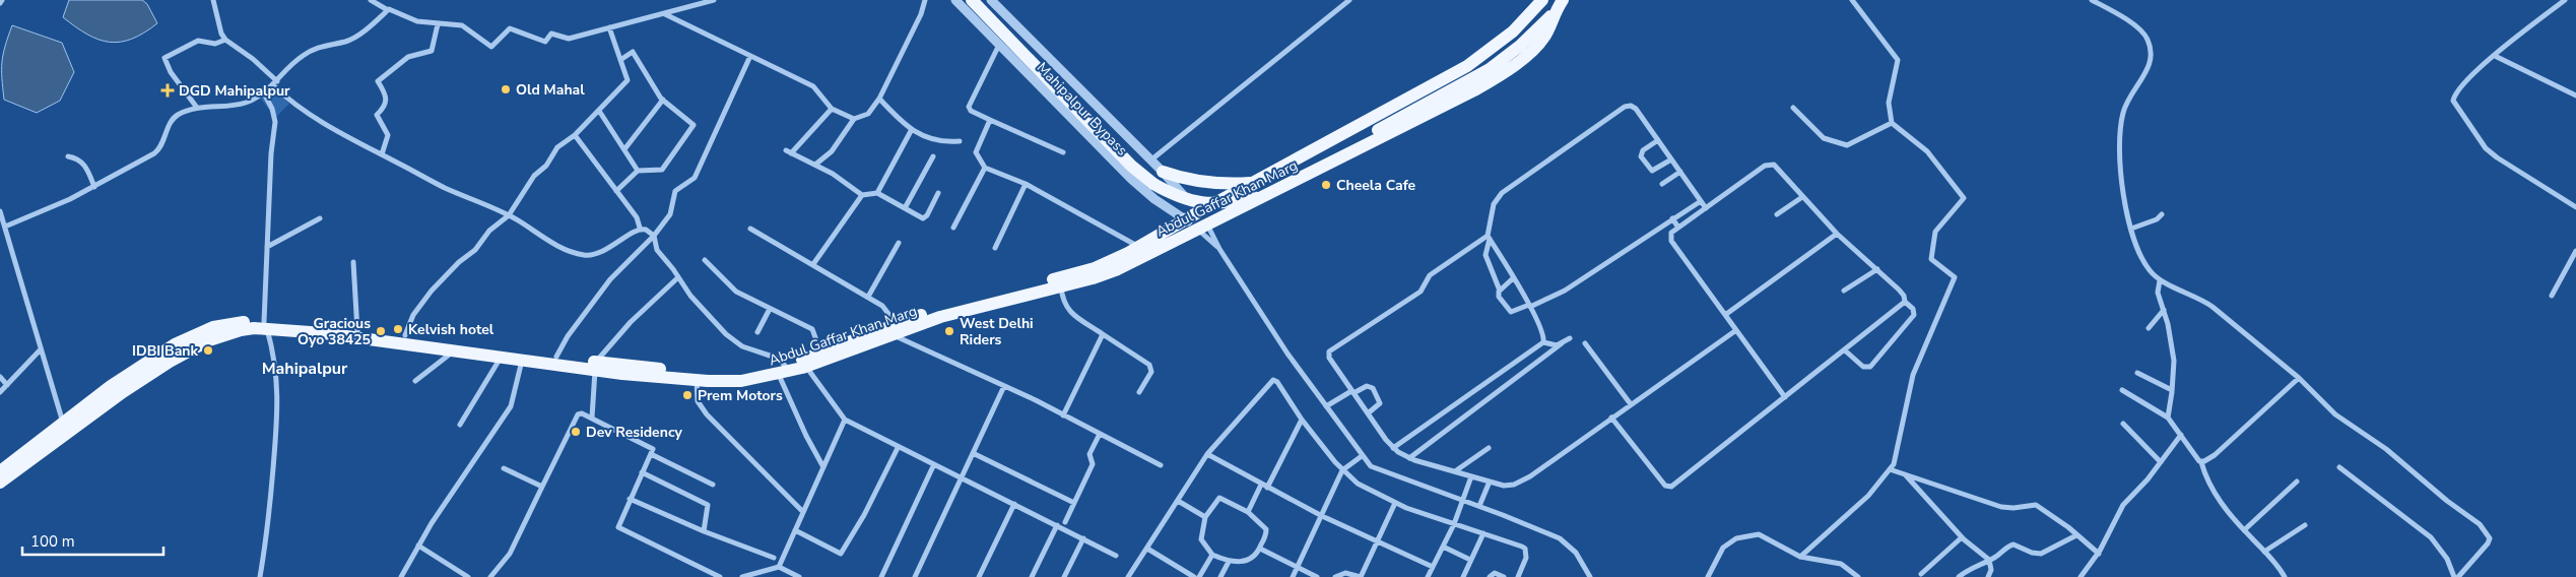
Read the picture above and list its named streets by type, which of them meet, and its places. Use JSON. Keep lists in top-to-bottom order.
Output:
{
  "streets": {
    "main road": ["Abdul Gaffar Khan Marg"],
    "street": ["Mahipalpur Bypass"]
  },
  "crossings": [
    ["Mahipalpur Bypass", "Abdul Gaffar Khan Marg"]
  ],
  "districts": ["Mahipalpur"],
  "places": {
    "other": [
      "Old Mahal",
      "Cheela Cafe",
      "Kelvish hotel",
      "Gracious Oyo 38425",
      "West Delhi Riders",
      "IDBI Bank",
      "Prem Motors",
      "Dev Residency"
    ],
    "health": ["DGD Mahipalpur"]
  },
  "scale_bar": "100 m"
}
